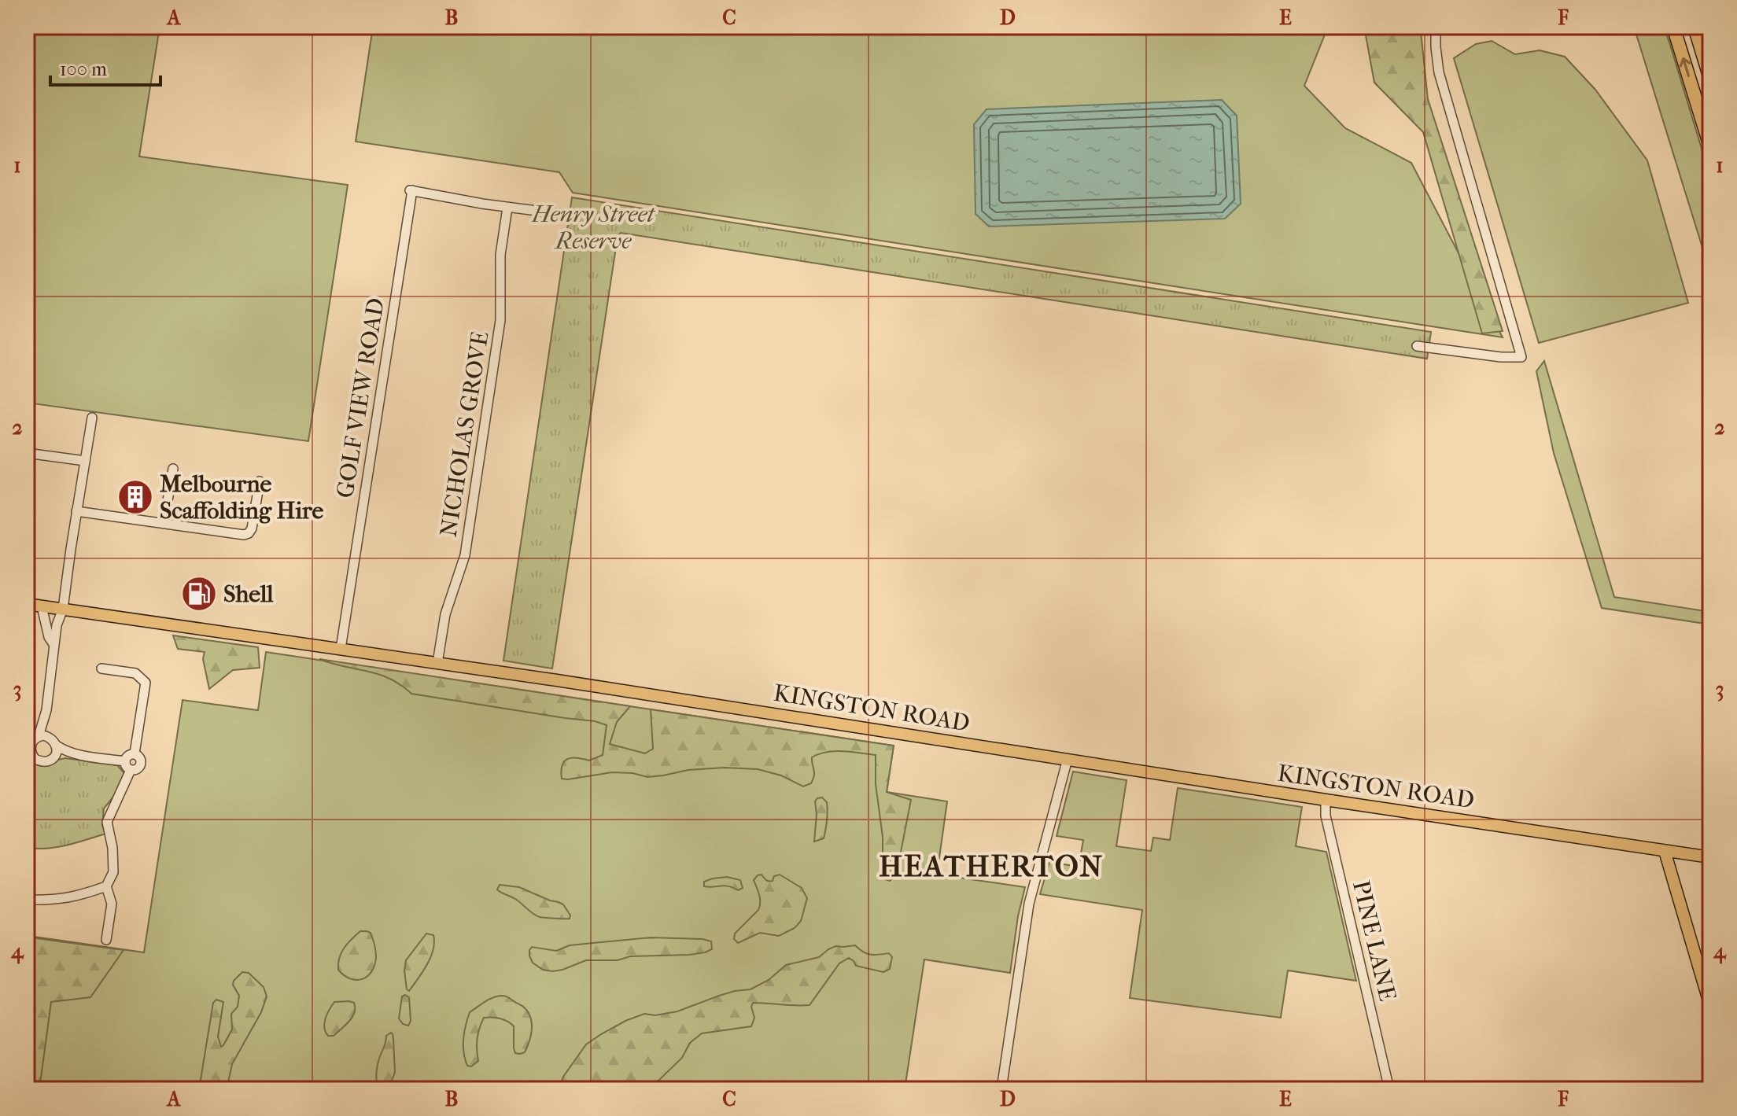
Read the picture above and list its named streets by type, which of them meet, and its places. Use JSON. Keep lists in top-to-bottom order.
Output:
{
  "streets": {
    "main road": ["KINGSTON ROAD"],
    "street": ["GOLF VIEW ROAD", "NICHOLAS GROVE", "PINE LANE"]
  },
  "crossings": [
    ["GOLF VIEW ROAD", "NICHOLAS GROVE"],
    ["GOLF VIEW ROAD", "KINGSTON ROAD"],
    ["NICHOLAS GROVE", "KINGSTON ROAD"],
    ["KINGSTON ROAD", "PINE LANE"]
  ],
  "districts": ["HEATHERTON"],
  "parks": ["Henry Street Reserve"],
  "places": {
    "building": ["Melbourne Scaffolding Hire"],
    "fuel station": ["Shell"]
  },
  "scale_bar": "100 m",
  "grid": {
    "columns": [
      "A",
      "B",
      "C",
      "D",
      "E",
      "F"
    ],
    "rows": [
      "1",
      "2",
      "3",
      "4"
    ]
  }
}
